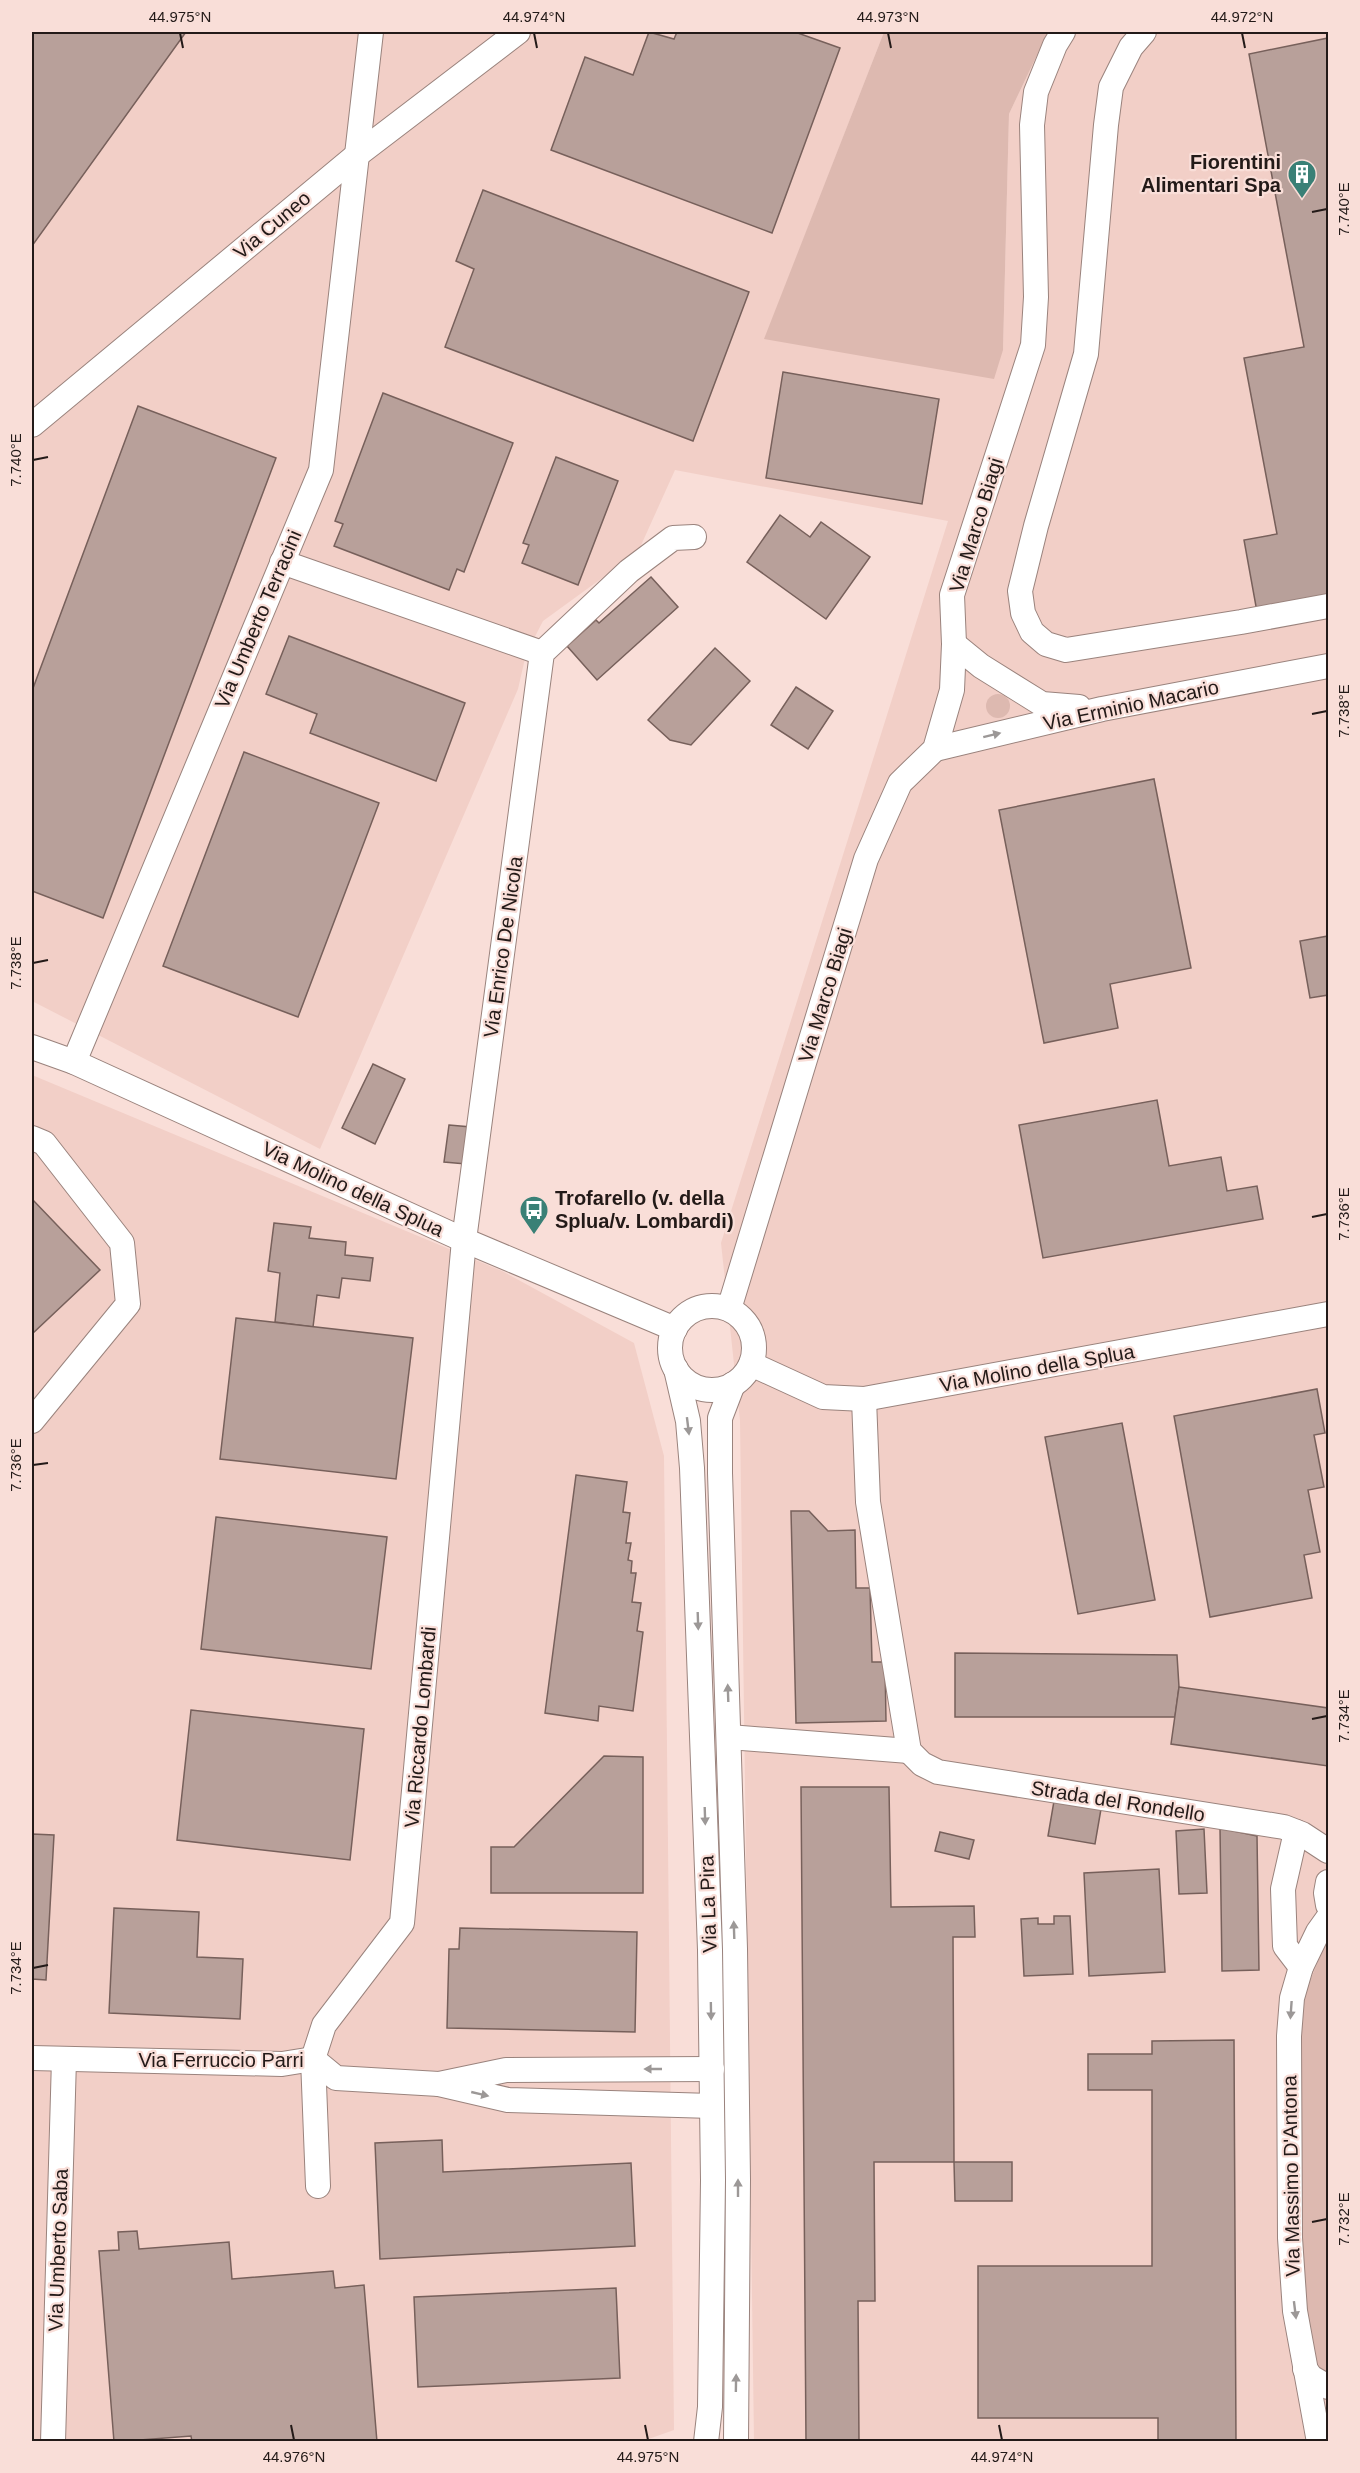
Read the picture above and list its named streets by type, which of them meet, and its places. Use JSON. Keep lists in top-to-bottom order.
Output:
{
  "streets": {
    "street": [
      "Via Cuneo",
      "Via Marco Biagi",
      "Via Umberto Terracini",
      "Via Erminio Macario",
      "Via Enrico De Nicola",
      "Via Molino della Splua",
      "Via Riccardo Lombardi",
      "Strada del Rondello",
      "Via La Pira",
      "Via Ferruccio Parri",
      "Via Massimo D'Antona",
      "Via Umberto Saba"
    ]
  },
  "crossings": [
    ["Via Cuneo", "Via Umberto Terracini"],
    ["Via Marco Biagi", "Via Erminio Macario"],
    ["Via Marco Biagi", "Via Molino della Splua"],
    ["Via Marco Biagi", "Via La Pira"],
    ["Via Umberto Terracini", "Via Molino della Splua"],
    ["Via Enrico De Nicola", "Via Molino della Splua"],
    ["Via Enrico De Nicola", "Via Riccardo Lombardi"],
    ["Via Molino della Splua", "Via Riccardo Lombardi"],
    ["Via Molino della Splua", "Via La Pira"],
    ["Via Riccardo Lombardi", "Via Ferruccio Parri"],
    ["Via Ferruccio Parri", "Via Umberto Saba"]
  ],
  "one_way": ["Via Erminio Macario", "Via Massimo D'Antona"],
  "places": {
    "building": ["Fiorentini Alimentari Spa"],
    "bus stop": ["Trofarello (v. della Splua/v. Lombardi)"]
  },
  "coordinates": [
    "44.975°N",
    "44.974°N",
    "44.973°N",
    "44.972°N",
    "7.740°E",
    "7.738°E",
    "7.736°E",
    "7.734°E",
    "7.732°E",
    "44.976°N"
  ]
}
